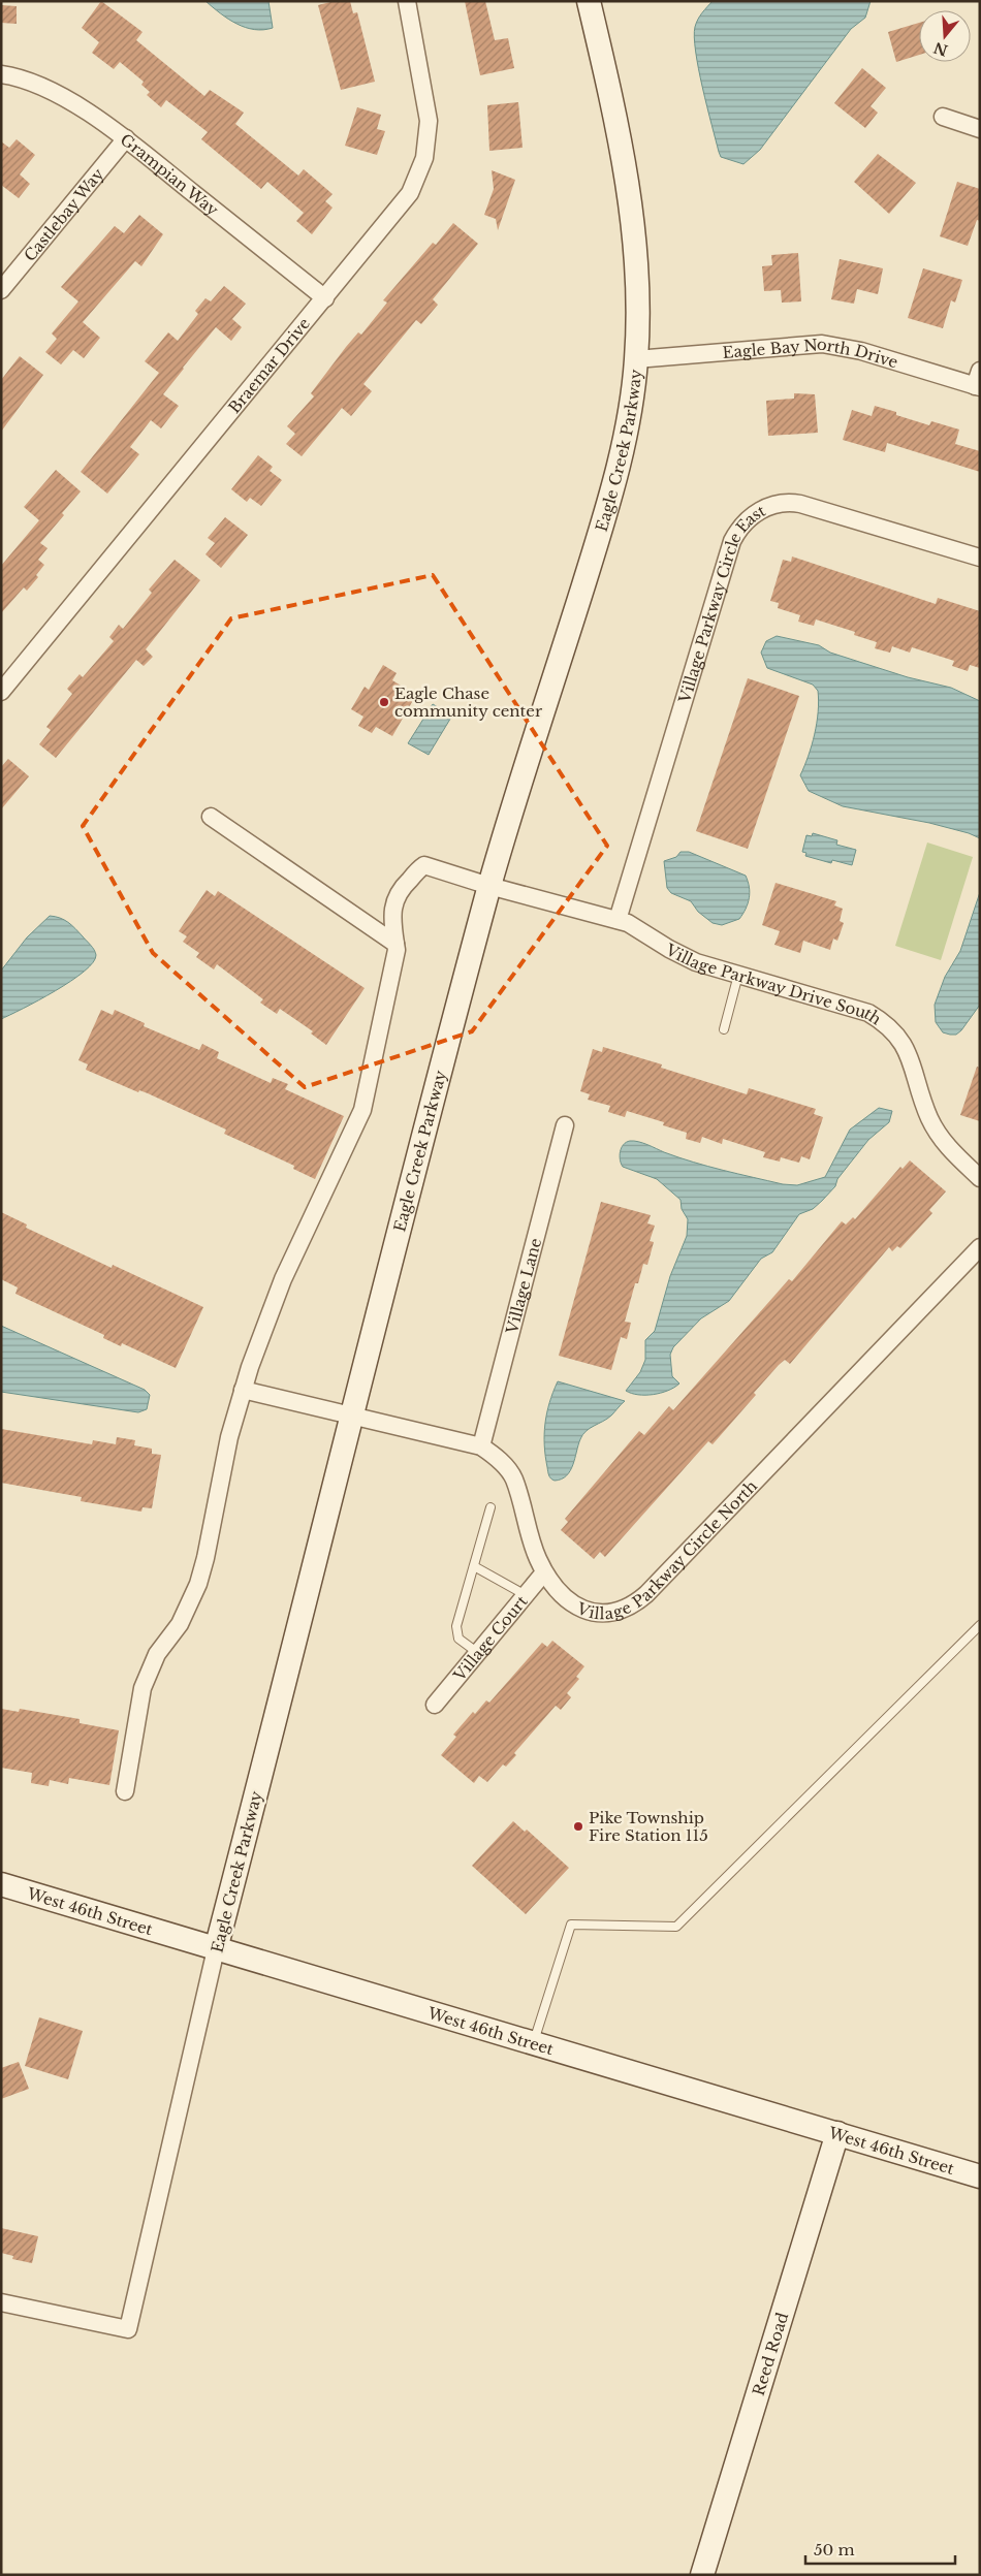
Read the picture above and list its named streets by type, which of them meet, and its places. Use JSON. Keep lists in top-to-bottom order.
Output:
{
  "streets": {
    "main road": ["Eagle Creek Parkway", "West 46th Street", "Reed Road"],
    "street": [
      "Grampian Way",
      "Castlebay Way",
      "Eagle Bay North Drive",
      "Braemar Drive",
      "Village Parkway Circle East",
      "Village Parkway Drive South",
      "Village Lane",
      "Village Parkway Circle North",
      "Village Court"
    ]
  },
  "crossings": [
    ["Grampian Way", "Castlebay Way"],
    ["Grampian Way", "Braemar Drive"],
    ["Eagle Bay North Drive", "Eagle Creek Parkway"],
    ["Eagle Creek Parkway", "Village Parkway Drive South"],
    ["Eagle Creek Parkway", "Village Parkway Circle North"],
    ["Eagle Creek Parkway", "West 46th Street"],
    ["Village Parkway Circle East", "Village Parkway Drive South"],
    ["Village Lane", "Village Parkway Circle North"],
    ["Village Parkway Circle North", "Village Court"],
    ["West 46th Street", "Reed Road"]
  ],
  "places": ["Eagle Chase community center", "Pike Township Fire Station 115"],
  "scale_bar": "50 m",
  "north": "bottom"
}
